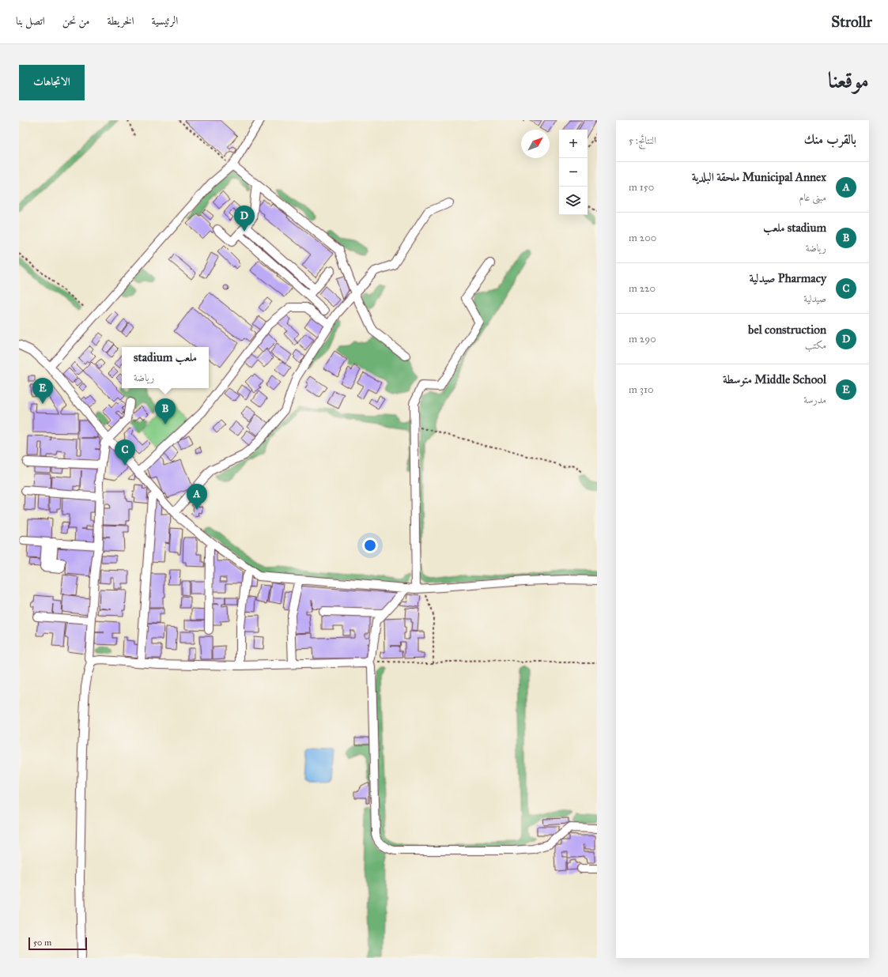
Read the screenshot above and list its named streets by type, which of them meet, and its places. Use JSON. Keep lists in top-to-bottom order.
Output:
{
  "scale_bar": "50 m",
  "north": "top right",
  "page": {
    "header": "Strollr",
    "nav": [
      "الرئيسية",
      "الخريطة",
      "من نحن",
      "اتصل بنا"
    ],
    "title": "موقعنا",
    "buttons": "الاتجاهات",
    "heading": ["بالقرب منك", "النتائج: 5"],
    "map_buttons": ["+", "−"],
    "list": [
      {
        "mark": "A",
        "name": "Municipal Annex ملحقة البلدية",
        "note": "مبنى عام",
        "value": "150 m"
      },
      {
        "mark": "B",
        "name": "stadium ملعب",
        "note": "رياضة",
        "value": "200 m"
      },
      {
        "mark": "C",
        "name": "Pharmacy صيدلية",
        "note": "صيدلية",
        "value": "220 m"
      },
      {
        "mark": "D",
        "name": "bel construction",
        "note": "مكتب",
        "value": "290 m"
      },
      {
        "mark": "E",
        "name": "Middle School متوسطة",
        "note": "مدرسة",
        "value": "310 m"
      }
    ],
    "pins": [
      "D",
      "E",
      "B",
      "C",
      "A"
    ],
    "popup": ["stadium ملعب", "رياضة"],
    "scale": "50 m"
  }
}
